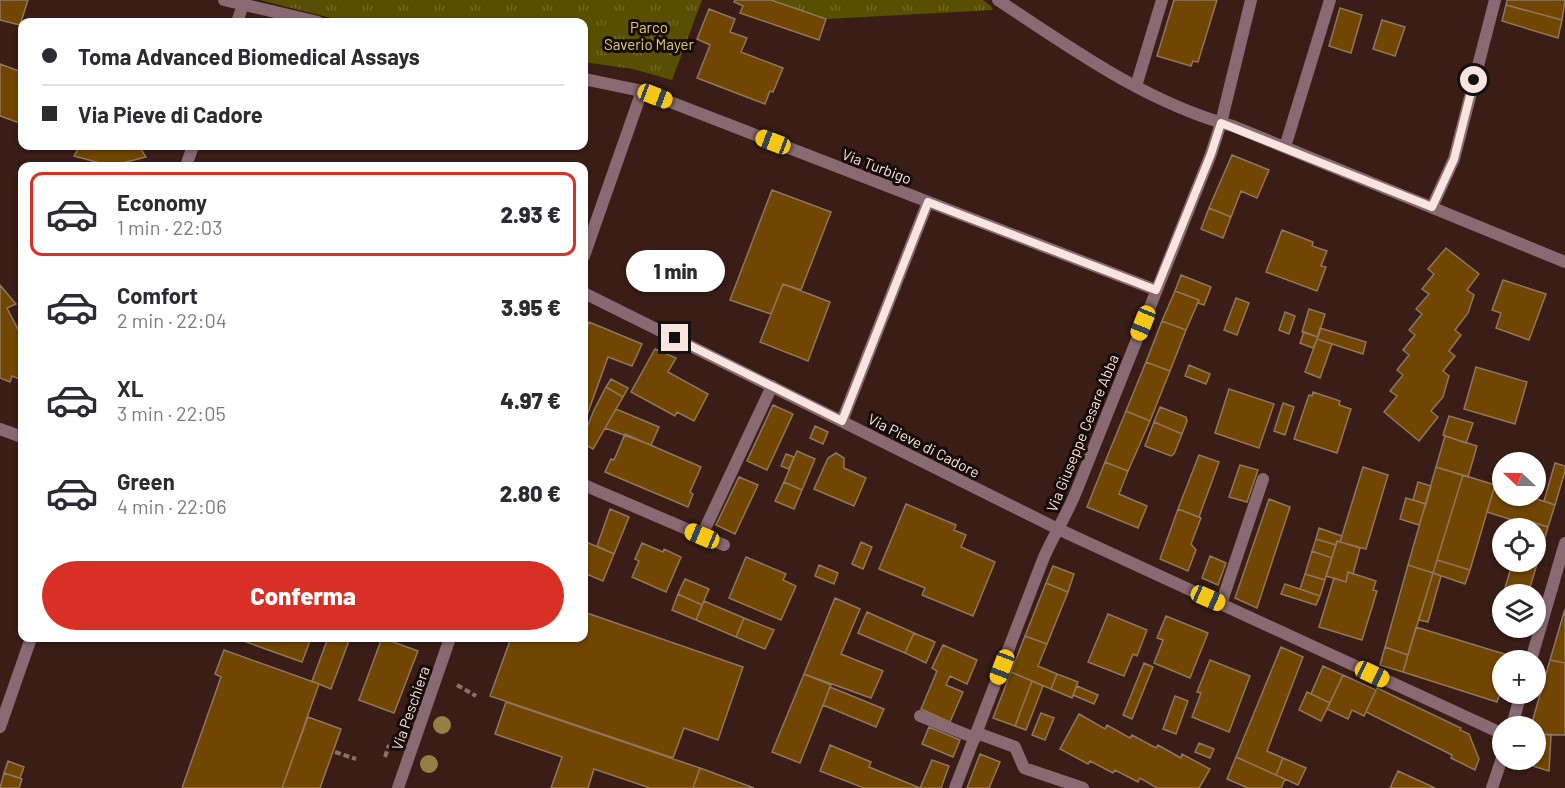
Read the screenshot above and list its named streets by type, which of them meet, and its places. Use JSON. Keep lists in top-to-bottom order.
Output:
{
  "streets": {
    "street": [
      "Via Turbigo",
      "Via Giuseppe Cesare Abba",
      "Via Pieve di Cadore",
      "Via Peschiera"
    ]
  },
  "crossings": [
    ["Via Turbigo", "Via Giuseppe Cesare Abba"],
    ["Via Giuseppe Cesare Abba", "Via Pieve di Cadore"]
  ],
  "parks": ["Parco Saverio Mayer"],
  "north": "left",
  "page": {
    "banner": ["Toma Advanced Biomedical Assays", "Via Pieve di Cadore"],
    "list": [
      {
        "name": "Economy",
        "note": "1 min · 22:03",
        "value": "2.93 €"
      },
      {
        "name": "Comfort",
        "note": "2 min · 22:04",
        "value": "3.95 €"
      },
      {
        "name": "XL",
        "note": "3 min · 22:05",
        "value": "4.97 €"
      },
      {
        "name": "Green",
        "note": "4 min · 22:06",
        "value": "2.80 €"
      }
    ],
    "bubble": "1 min",
    "map_buttons": ["+", "−"],
    "buttons": "Conferma"
  }
}
